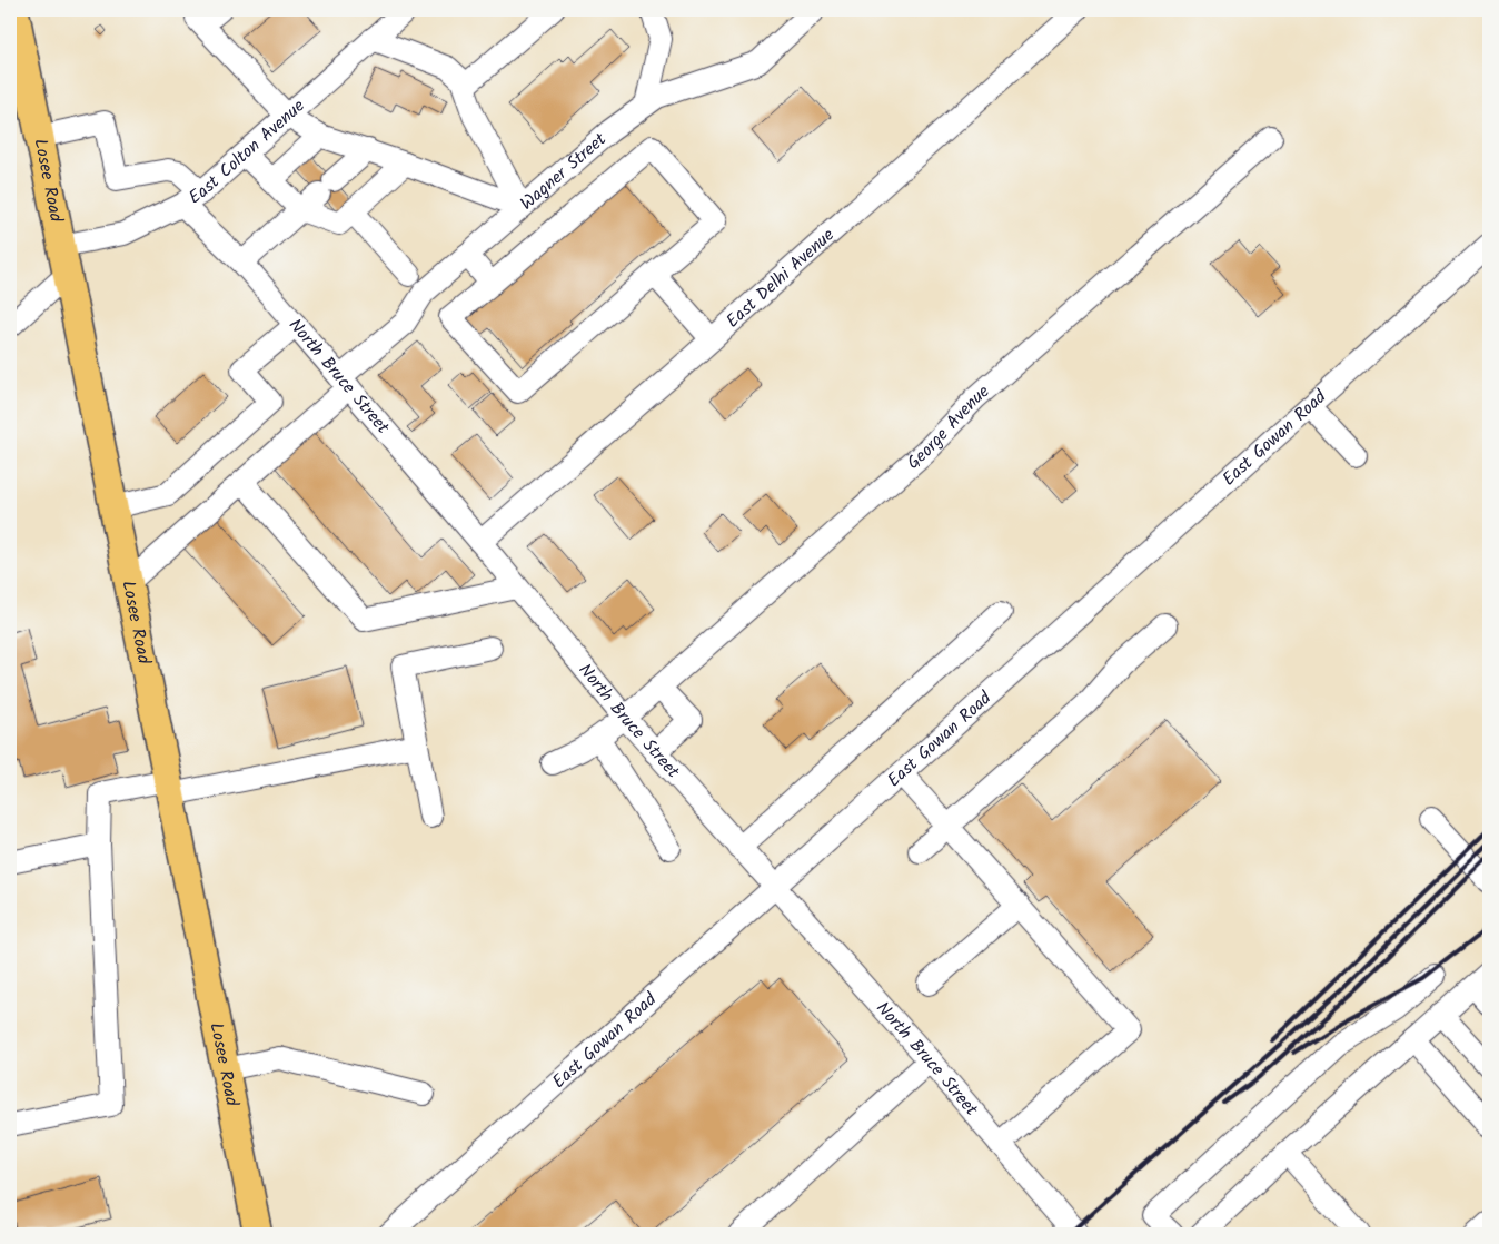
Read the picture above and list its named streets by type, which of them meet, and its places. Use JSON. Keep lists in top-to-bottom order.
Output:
{
  "streets": {
    "main road": ["Losee Road"],
    "street": [
      "East Colton Avenue",
      "Wagner Street",
      "East Delhi Avenue",
      "North Bruce Street",
      "George Avenue",
      "East Gowan Road"
    ]
  },
  "crossings": [
    ["East Colton Avenue", "Losee Road"],
    ["East Colton Avenue", "North Bruce Street"],
    ["Wagner Street", "Losee Road"],
    ["Wagner Street", "North Bruce Street"],
    ["East Delhi Avenue", "North Bruce Street"],
    ["North Bruce Street", "George Avenue"],
    ["North Bruce Street", "East Gowan Road"]
  ]
}
